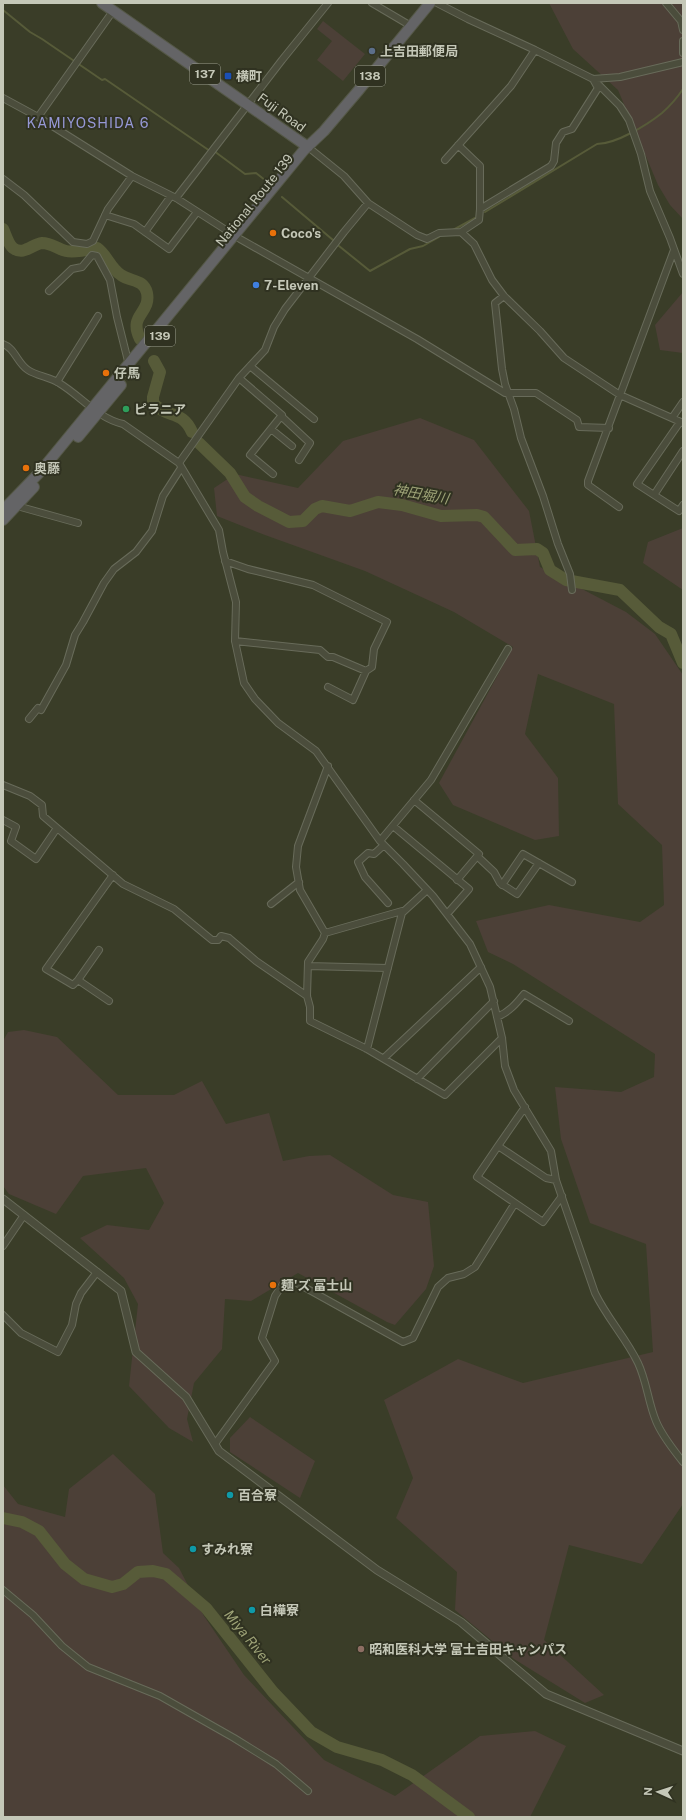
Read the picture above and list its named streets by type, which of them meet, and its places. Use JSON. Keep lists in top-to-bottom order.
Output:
{
  "streets": {
    "highway": [
      "137",
      "138",
      "Fuji Road",
      "National Route 139",
      "139"
    ]
  },
  "crossings": [
    ["138", "Fuji Road"],
    ["138", "National Route 139"],
    ["Fuji Road", "National Route 139"]
  ],
  "districts": ["KAMIYOSHIDA 6"],
  "water": ["神田堀川", "Miya River"],
  "places": {
    "other": [
      "上吉田郵便局",
      "Coco's",
      "7-Eleven",
      "仔馬",
      "ピラニア",
      "奥藤",
      "麺'ズ 冨士山",
      "百合寮",
      "すみれ寮",
      "白樺寮",
      "昭和医科大学 富士吉田キャンパス"
    ],
    "transit": ["横町"]
  },
  "north": "left"
}
